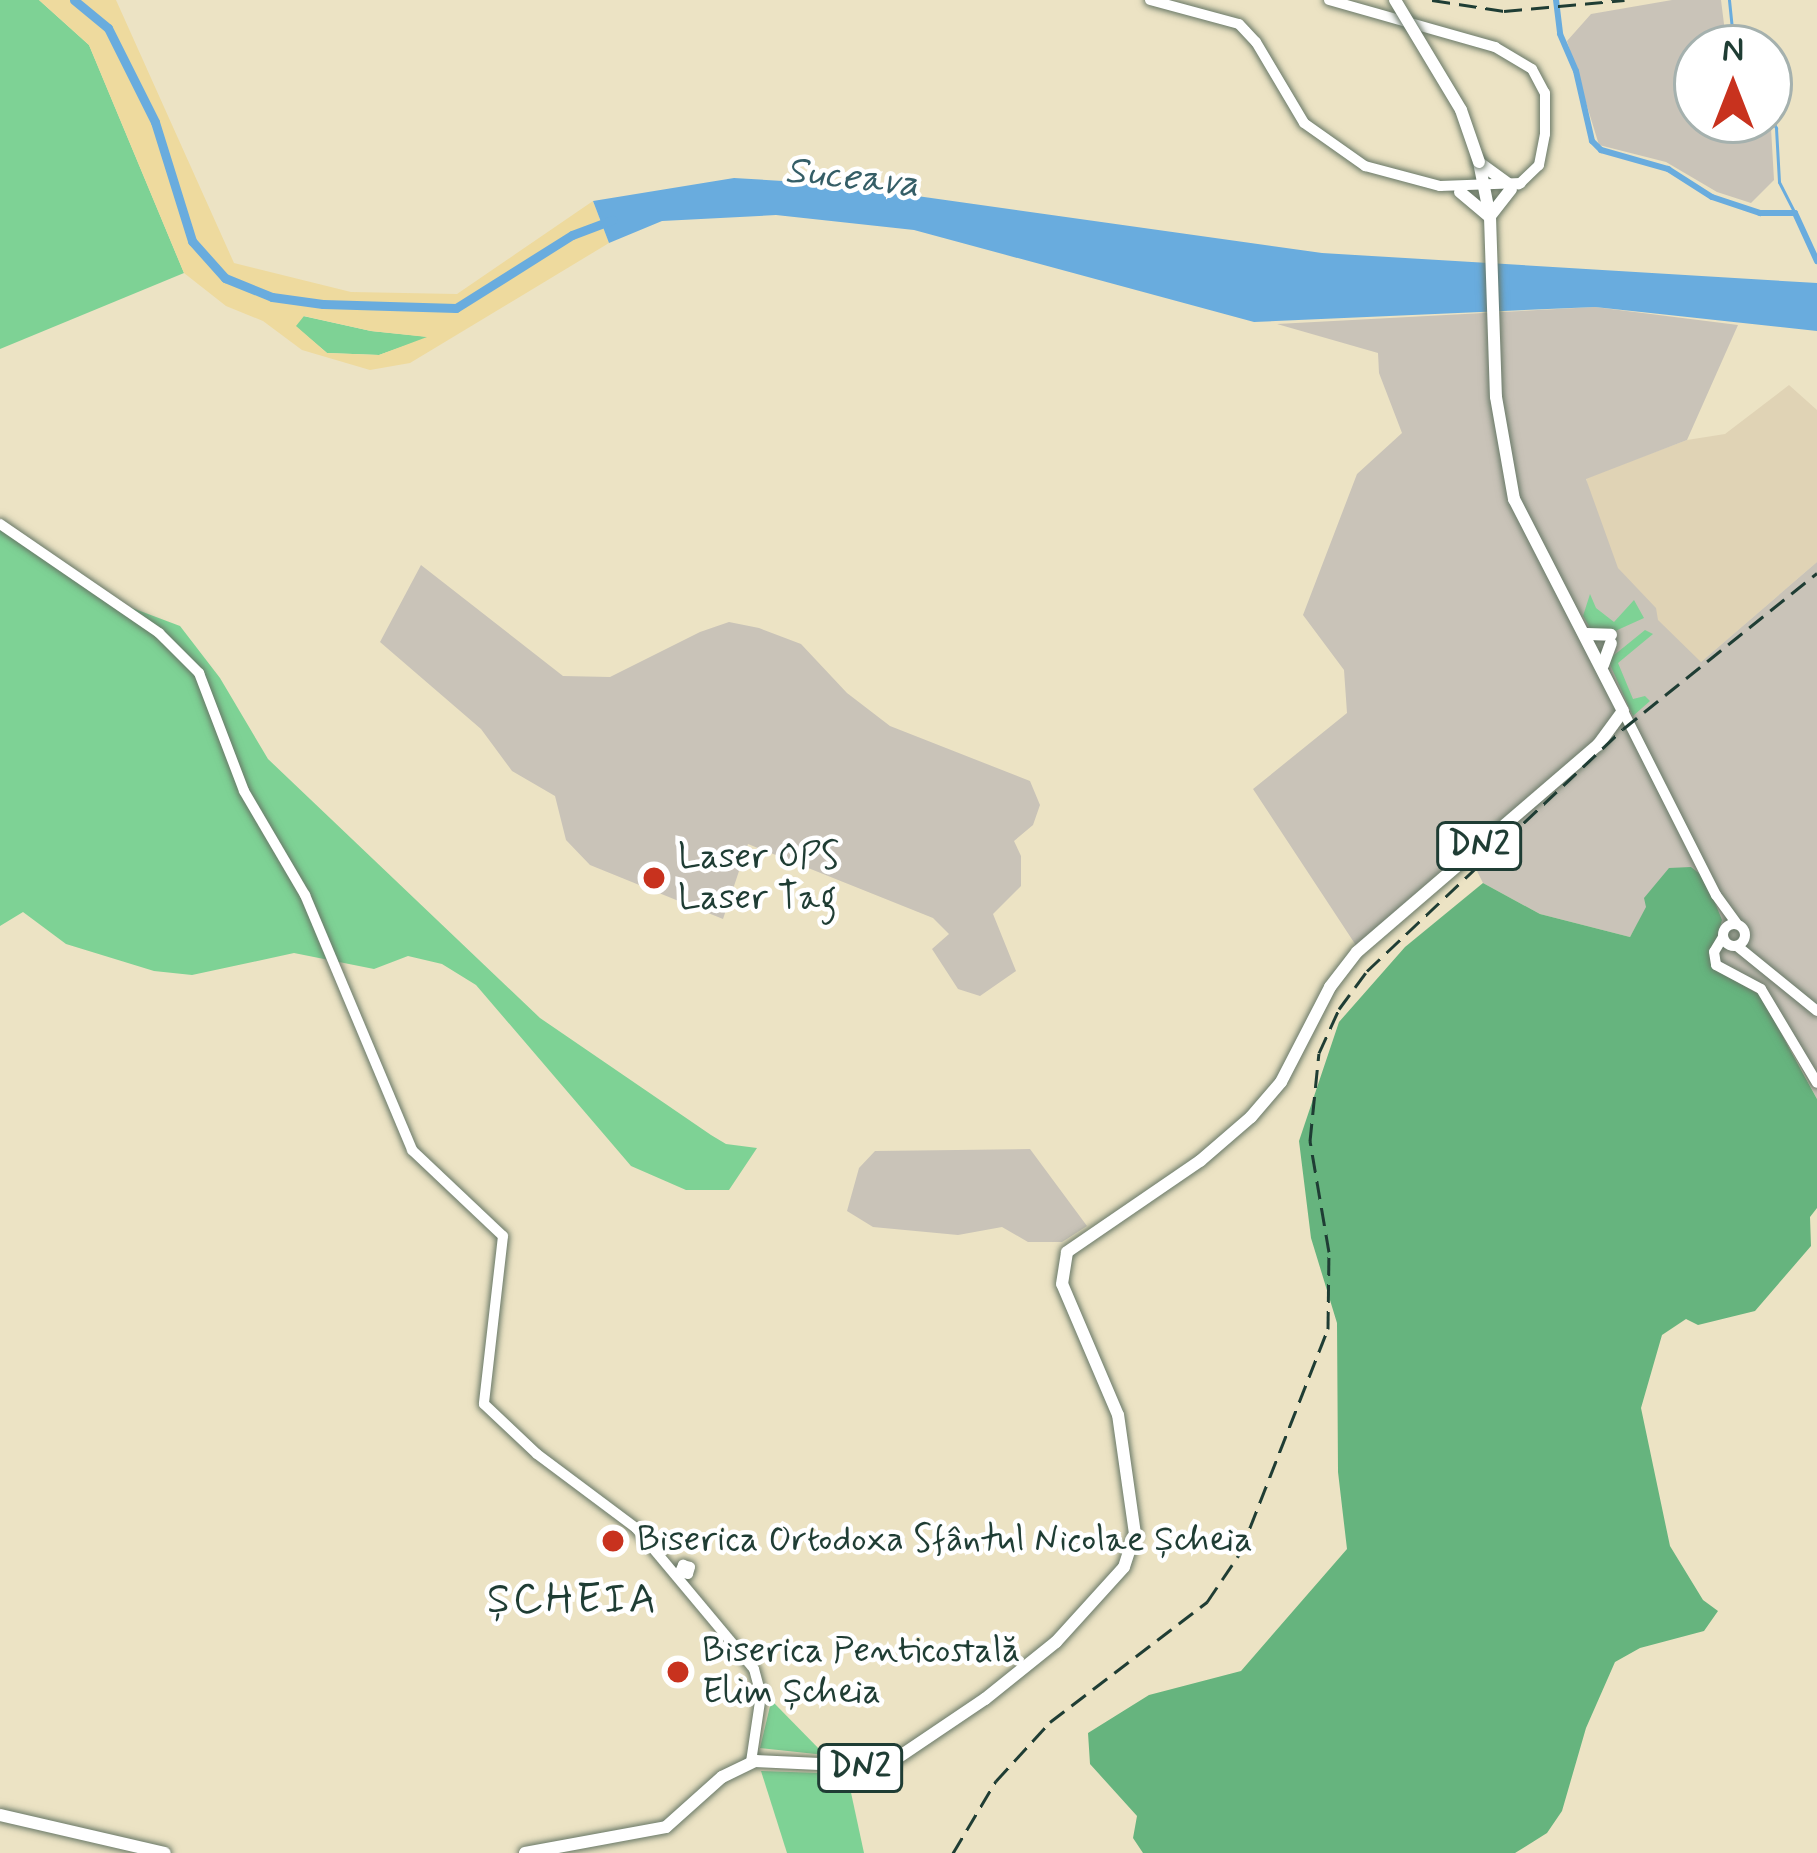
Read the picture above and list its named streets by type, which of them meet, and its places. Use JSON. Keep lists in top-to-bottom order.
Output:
{
  "streets": {
    "main road": ["DN2"]
  },
  "districts": ["ȘCHEIA"],
  "water": ["Suceava"],
  "places": ["Laser OPS Laser Tag", "Biserica Ortodoxa Sfântul Nicolae Șcheia", "Biserica Penticostală Elim Șcheia"],
  "north": "top"
}
